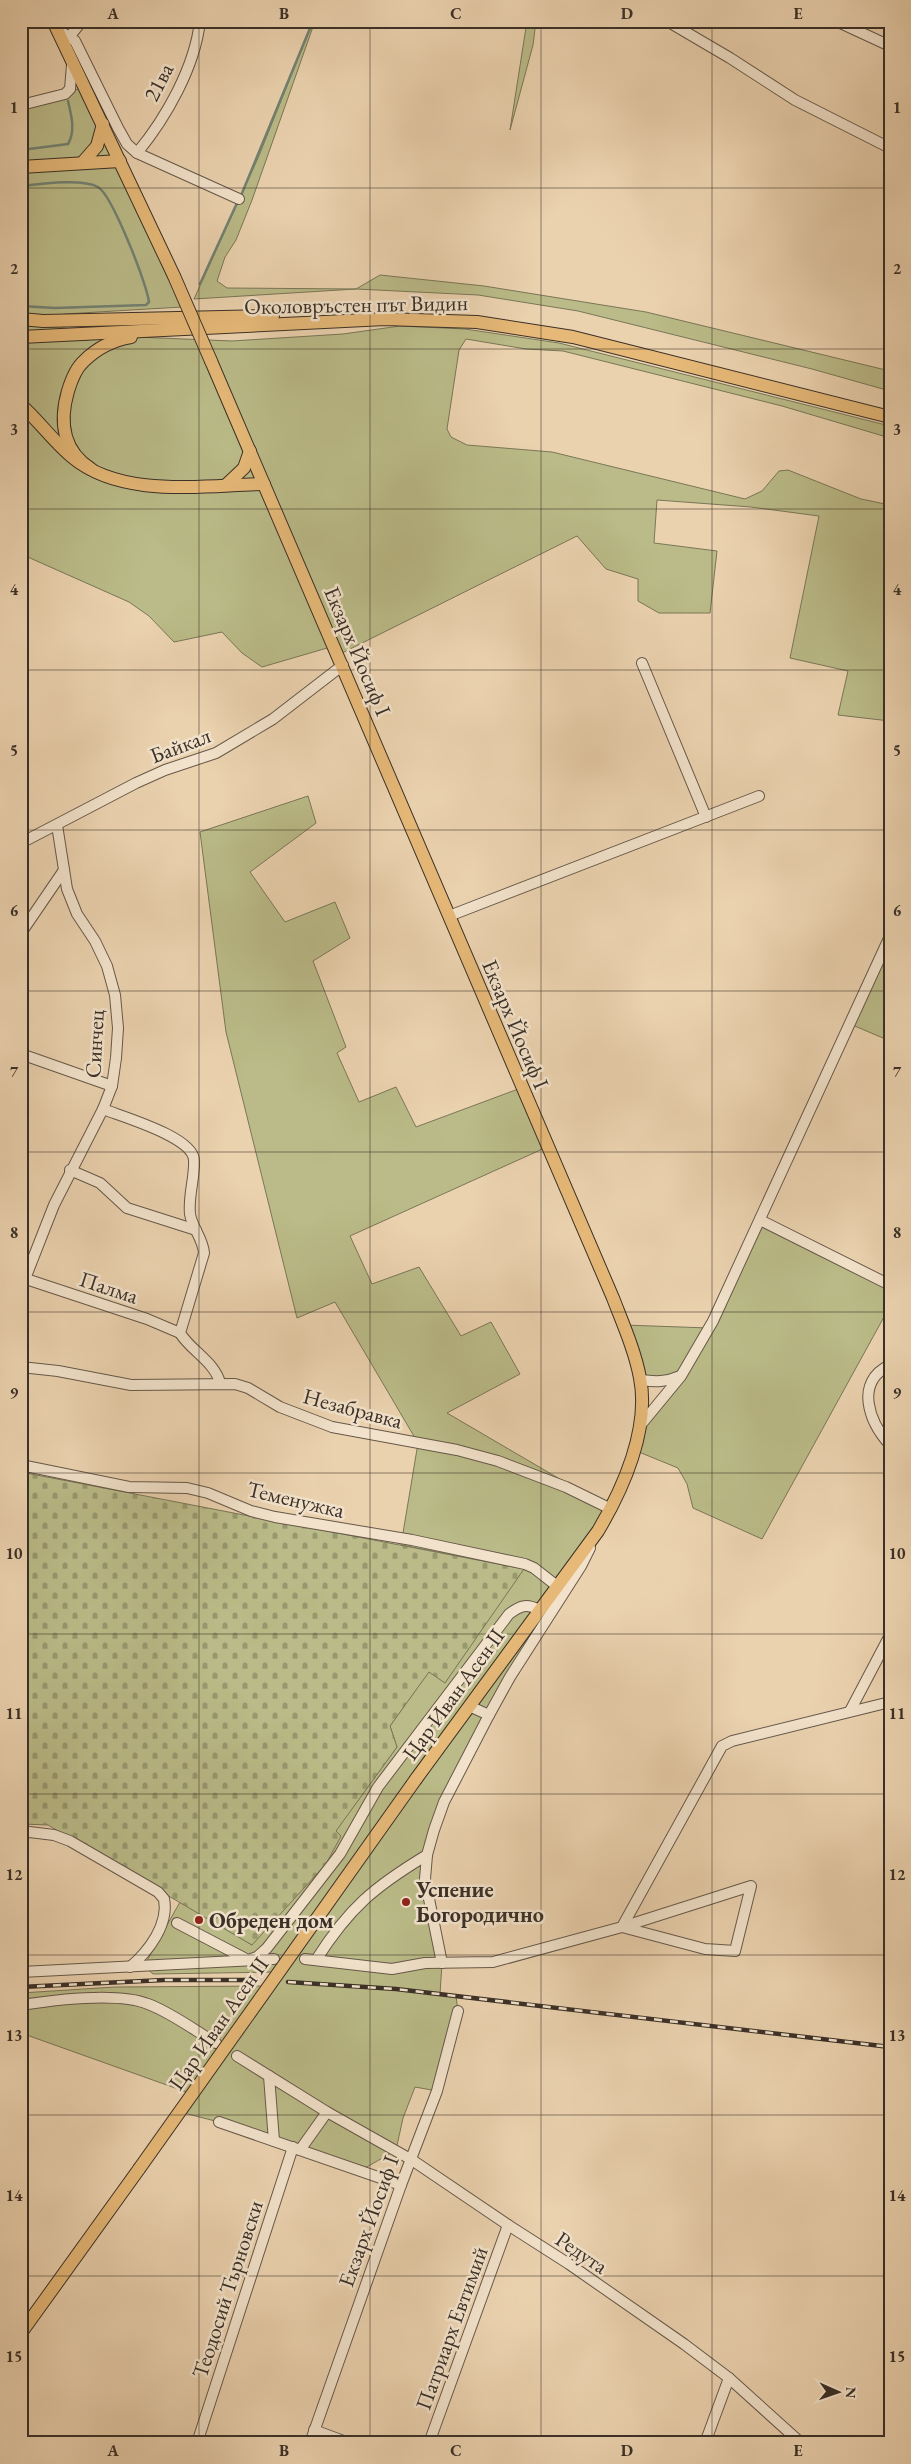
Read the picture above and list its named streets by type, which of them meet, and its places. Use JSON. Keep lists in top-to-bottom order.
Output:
{
  "streets": {
    "main road": ["Околовръстен път Видин", "Екзарх Йосиф I", "Цар Иван Асен II"],
    "street": [
      "21ва",
      "Байкал",
      "Синчец",
      "Палма",
      "Незабравка",
      "Теменужка",
      "Редута",
      "Теодосий Търновски",
      "Патриарх Евтимий"
    ]
  },
  "crossings": [
    ["Екзарх Йосиф I", "Байкал"],
    ["Екзарх Йосиф I", "Незабравка"],
    ["Екзарх Йосиф I", "Теменужка"],
    ["Екзарх Йосиф I", "Цар Иван Асен II"],
    ["Екзарх Йосиф I", "Редута"],
    ["Байкал", "Синчец"],
    ["Синчец", "Палма"],
    ["Теменужка", "Цар Иван Асен II"],
    ["Редута", "Теодосий Търновски"],
    ["Редута", "Патриарх Евтимий"]
  ],
  "places": ["Успение Богородично", "Обреден дом"],
  "north": "right",
  "grid": {
    "columns": [
      "A",
      "B",
      "C",
      "D",
      "E"
    ],
    "rows": [
      "1",
      "2",
      "3",
      "4",
      "5",
      "6",
      "7",
      "8",
      "9",
      "10",
      "11",
      "12",
      "13",
      "14",
      "15"
    ]
  }
}
